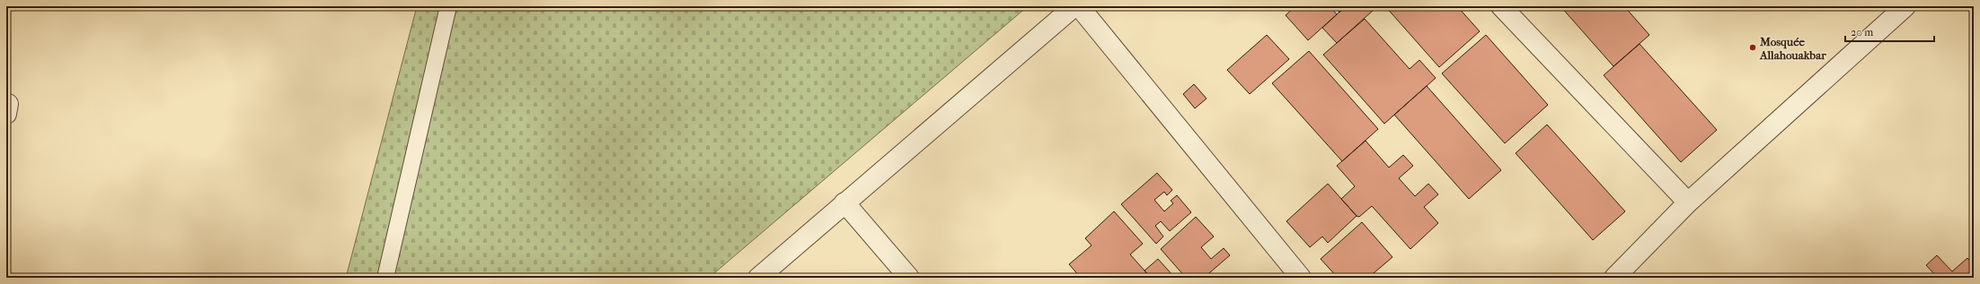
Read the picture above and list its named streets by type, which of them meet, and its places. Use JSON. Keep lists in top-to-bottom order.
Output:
{
  "places": ["Mosquée Allahouakbar"],
  "scale_bar": "20 m"
}
